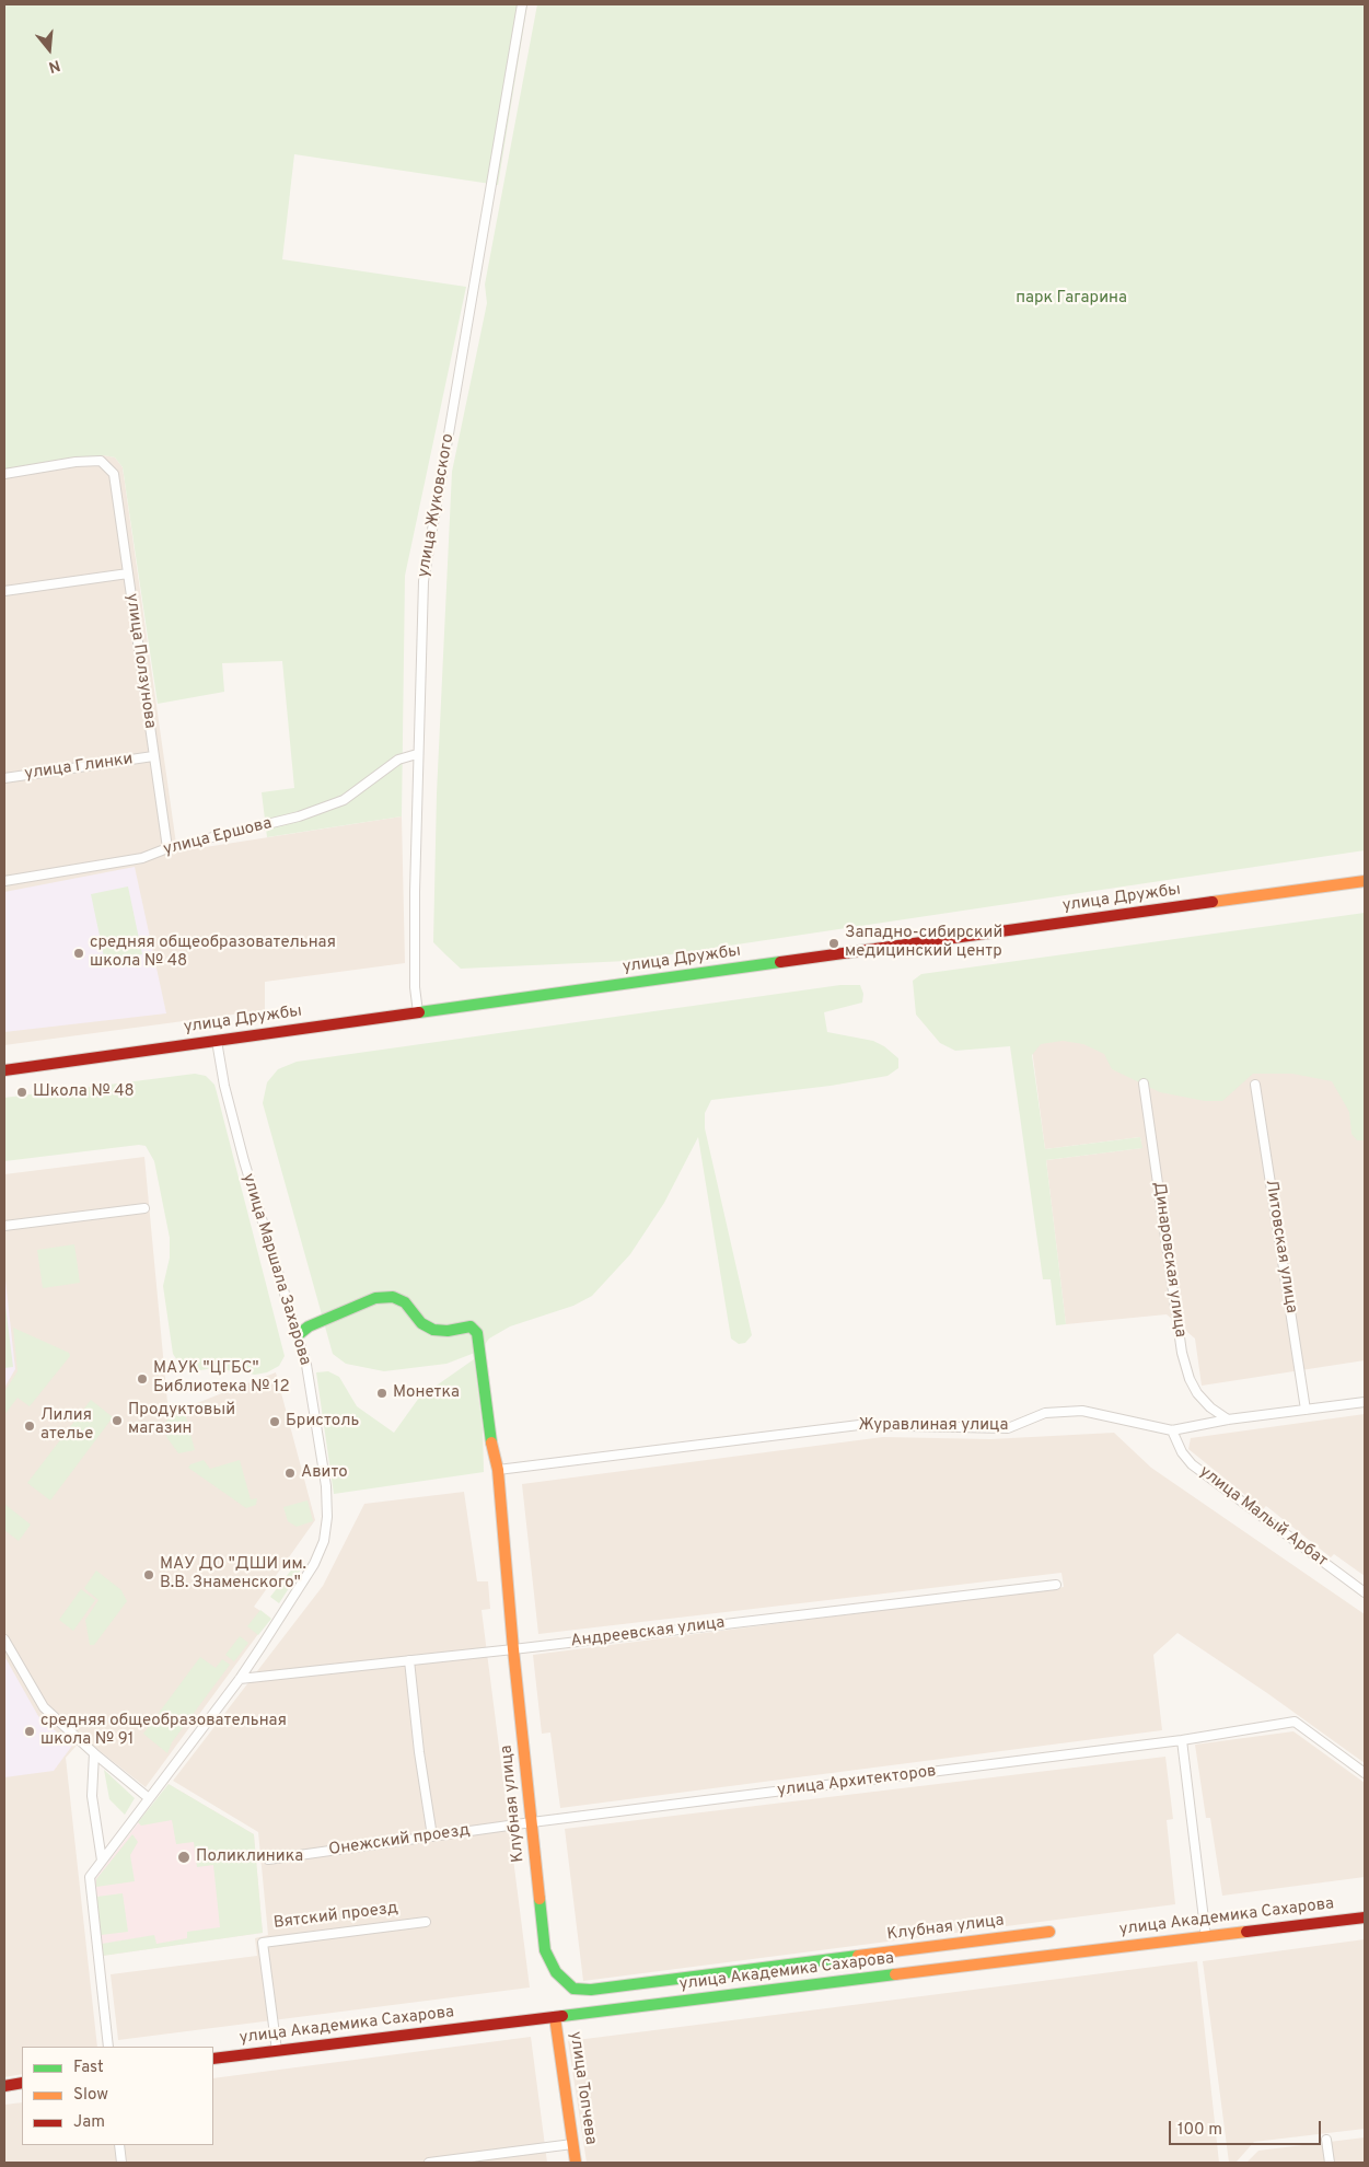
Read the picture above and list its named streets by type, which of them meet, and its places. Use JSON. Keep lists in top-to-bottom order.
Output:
{
  "streets": {
    "street": [
      "улица Жуковского",
      "улица Ползунова",
      "улица Глинки",
      "улица Ершова",
      "улица Дружбы",
      "Литовская улица",
      "Динаровская улица",
      "улица Маршала Захарова",
      "Журавлиная улица",
      "улица Малый Арбат",
      "Андреевская улица",
      "улица Архитекторов",
      "Клубная улица",
      "Онежский проезд",
      "Вятский проезд",
      "улица Академика Сахарова",
      "улица Топчева"
    ]
  },
  "crossings": [
    ["улица Жуковского", "улица Ершова"],
    ["улица Жуковского", "улица Дружбы"],
    ["улица Ползунова", "улица Глинки"],
    ["улица Ползунова", "улица Ершова"],
    ["улица Дружбы", "улица Маршала Захарова"],
    ["Литовская улица", "Журавлиная улица"],
    ["Динаровская улица", "Журавлиная улица"],
    ["улица Маршала Захарова", "Андреевская улица"],
    ["улица Маршала Захарова", "Клубная улица"],
    ["Журавлиная улица", "улица Малый Арбат"],
    ["Журавлиная улица", "Клубная улица"],
    ["Андреевская улица", "Клубная улица"],
    ["улица Архитекторов", "Клубная улица"],
    ["улица Архитекторов", "Онежский проезд"],
    ["Клубная улица", "Онежский проезд"],
    ["Вятский проезд", "улица Академика Сахарова"],
    ["улица Академика Сахарова", "улица Топчева"]
  ],
  "parks": ["парк Гагарина"],
  "places": [
    "Западно-сибирский медицинский центр",
    "средняя общеобразовательная школа № 48",
    "Школа № 48",
    "МАУК \"ЦГБС\" Библиотека № 12",
    "Монетка",
    "Продуктовый магазин",
    "Бристоль",
    "Лилия ателье",
    "Авито",
    "МАУ ДО \"ДШИ им. В.В. Знаменского\"",
    "средняя общеобразовательная школа № 91",
    "Поликлиника"
  ],
  "legend": ["Fast", "Slow", "Jam"],
  "scale_bar": "100 m",
  "north": "bottom"
}
